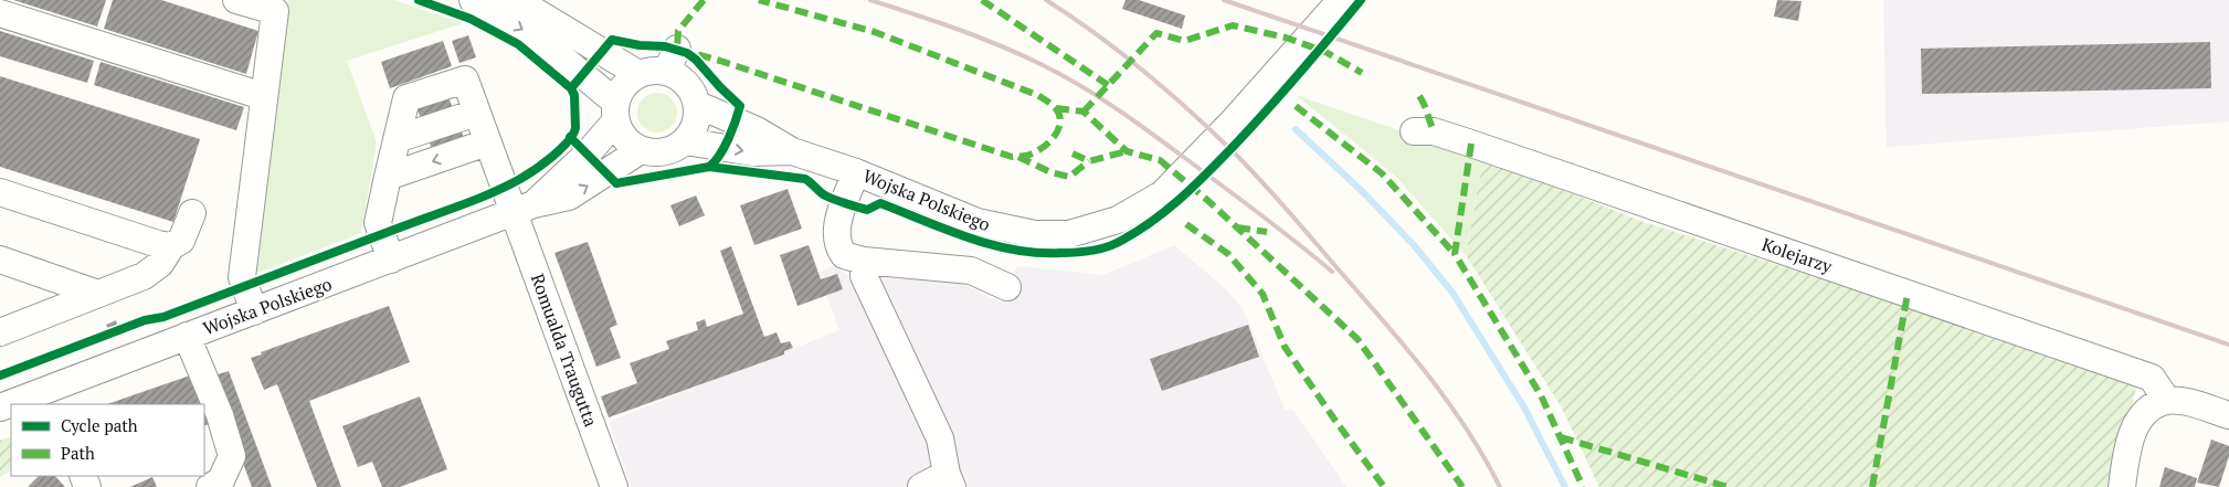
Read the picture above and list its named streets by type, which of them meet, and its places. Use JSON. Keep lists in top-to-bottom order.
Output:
{
  "streets": {
    "street": ["Wojska Polskiego", "Kolejarzy", "Romualda Traugutta"]
  },
  "crossings": [
    ["Wojska Polskiego", "Romualda Traugutta"]
  ],
  "legend": ["Cycle path", "Path"]
}
